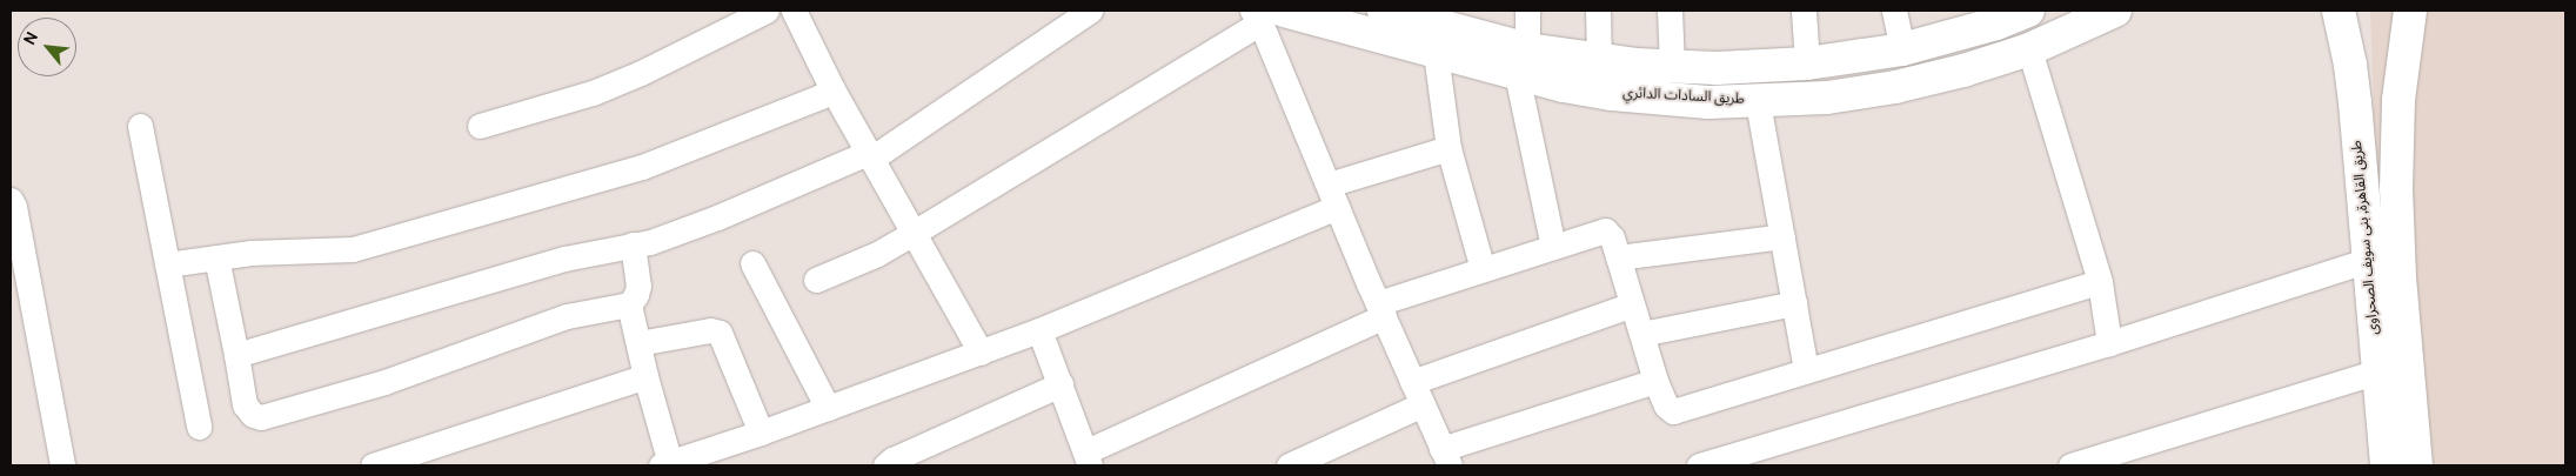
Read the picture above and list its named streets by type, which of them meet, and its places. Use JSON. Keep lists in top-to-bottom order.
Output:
{
  "streets": {
    "main road": ["طريق السادات الدائري", "طريق القاهرة, بنى سويف الصحراوى"]
  },
  "north": "top left"
}
